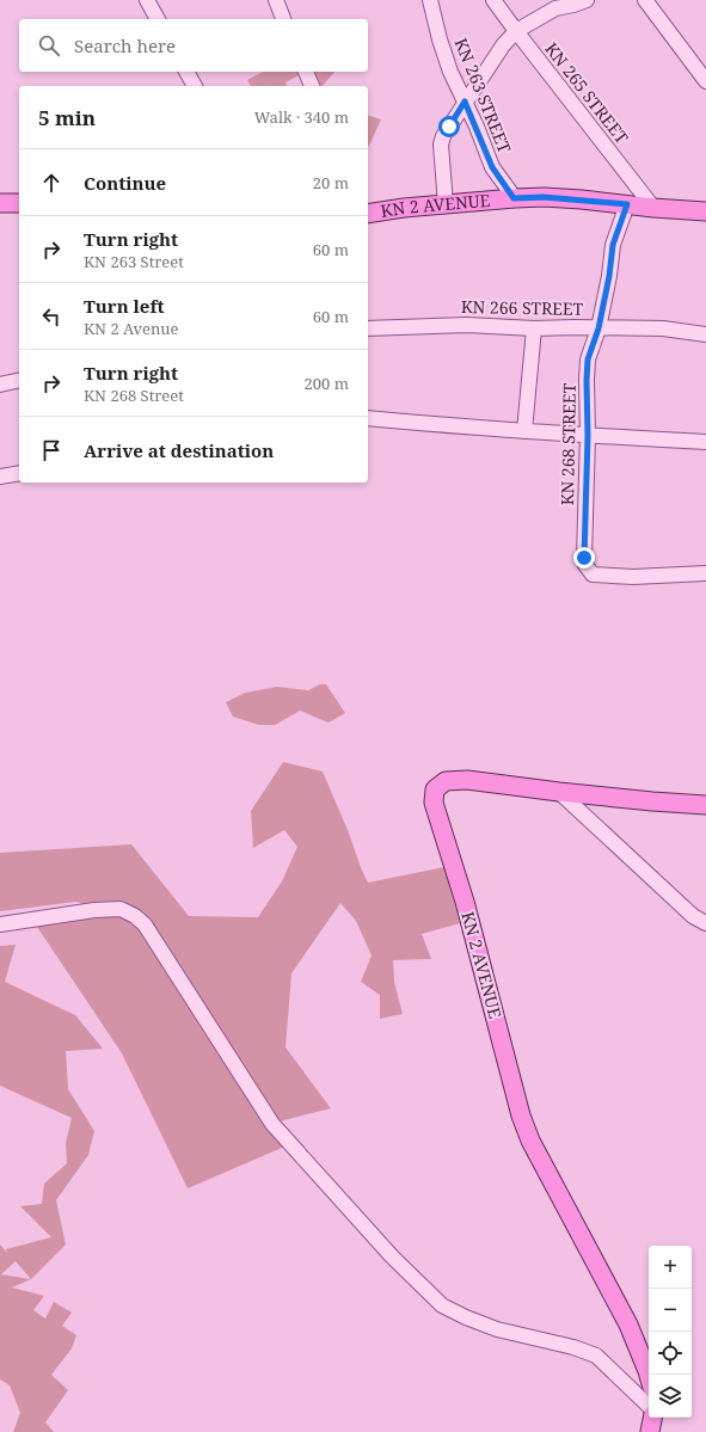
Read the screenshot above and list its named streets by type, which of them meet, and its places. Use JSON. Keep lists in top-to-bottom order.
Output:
{
  "streets": {
    "main road": ["KN 2 AVENUE"],
    "street": [
      "KN 265 STREET",
      "KN 263 STREET",
      "KN 266 STREET",
      "KN 268 STREET"
    ]
  },
  "crossings": [
    ["KN 265 STREET", "KN 2 AVENUE"],
    ["KN 263 STREET", "KN 2 AVENUE"],
    ["KN 2 AVENUE", "KN 268 STREET"],
    ["KN 266 STREET", "KN 268 STREET"]
  ],
  "page": {
    "search": "Search here",
    "heading": ["5 min", "Walk · 340 m"],
    "list": [
      ["Continue", "20 m"],
      ["Turn right", "KN 263 Street", "60 m"],
      ["Turn left", "KN 2 Avenue", "60 m"],
      ["Turn right", "KN 268 Street", "200 m"],
      "Arrive at destination"
    ],
    "map_buttons": ["+", "−"]
  }
}
